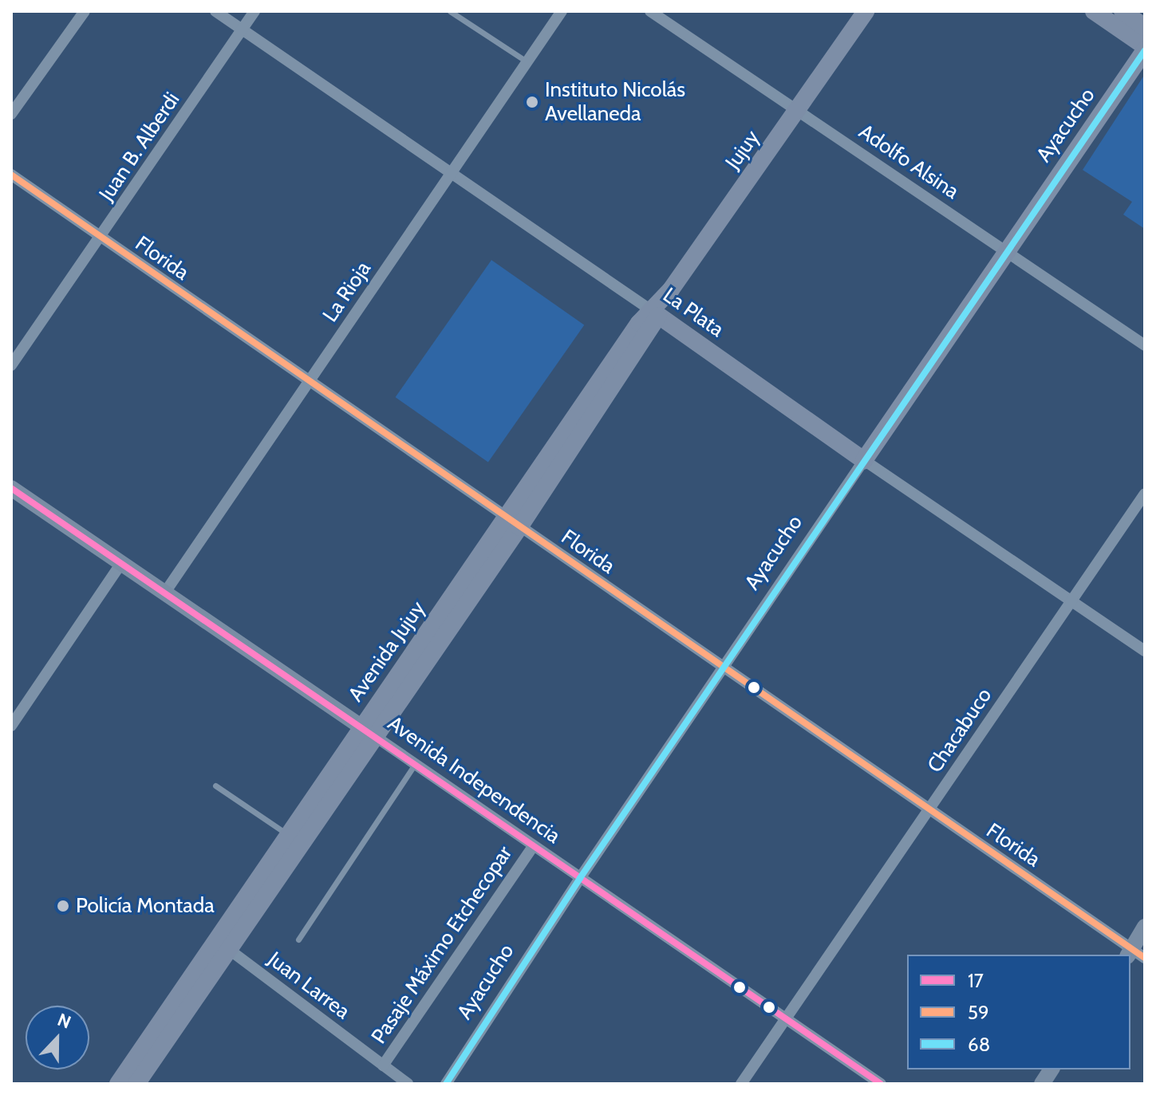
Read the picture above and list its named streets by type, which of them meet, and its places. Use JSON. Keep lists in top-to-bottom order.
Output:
{
  "streets": {
    "main road": [
      "Ayacucho",
      "Jujuy",
      "La Plata",
      "Avenida Jujuy",
      "Avenida Independencia"
    ],
    "street": [
      "Juan B. Alberdi",
      "Adolfo Alsina",
      "Florida",
      "La Rioja",
      "Chacabuco",
      "Pasaje Máximo Etchecopar",
      "Juan Larrea"
    ]
  },
  "crossings": [
    ["Ayacucho", "Adolfo Alsina"],
    ["Ayacucho", "Florida"],
    ["Ayacucho", "La Plata"],
    ["Ayacucho", "Avenida Independencia"],
    ["Juan B. Alberdi", "Florida"],
    ["Juan B. Alberdi", "La Plata"],
    ["Jujuy", "Adolfo Alsina"],
    ["Jujuy", "La Plata"],
    ["Jujuy", "Avenida Jujuy"],
    ["Florida", "La Rioja"],
    ["Florida", "Avenida Jujuy"],
    ["Florida", "Chacabuco"],
    ["La Rioja", "La Plata"],
    ["La Rioja", "Avenida Independencia"],
    ["La Plata", "Avenida Jujuy"],
    ["La Plata", "Chacabuco"],
    ["Avenida Jujuy", "Avenida Independencia"],
    ["Avenida Jujuy", "Juan Larrea"],
    ["Chacabuco", "Avenida Independencia"],
    ["Avenida Independencia", "Pasaje Máximo Etchecopar"],
    ["Pasaje Máximo Etchecopar", "Juan Larrea"]
  ],
  "places": ["Instituto Nicolás Avellaneda", "Policía Montada"],
  "lines": ["transit line 68", "transit line 59", "transit line 17"],
  "legend": ["17", "59", "68"],
  "north": "top"
}
